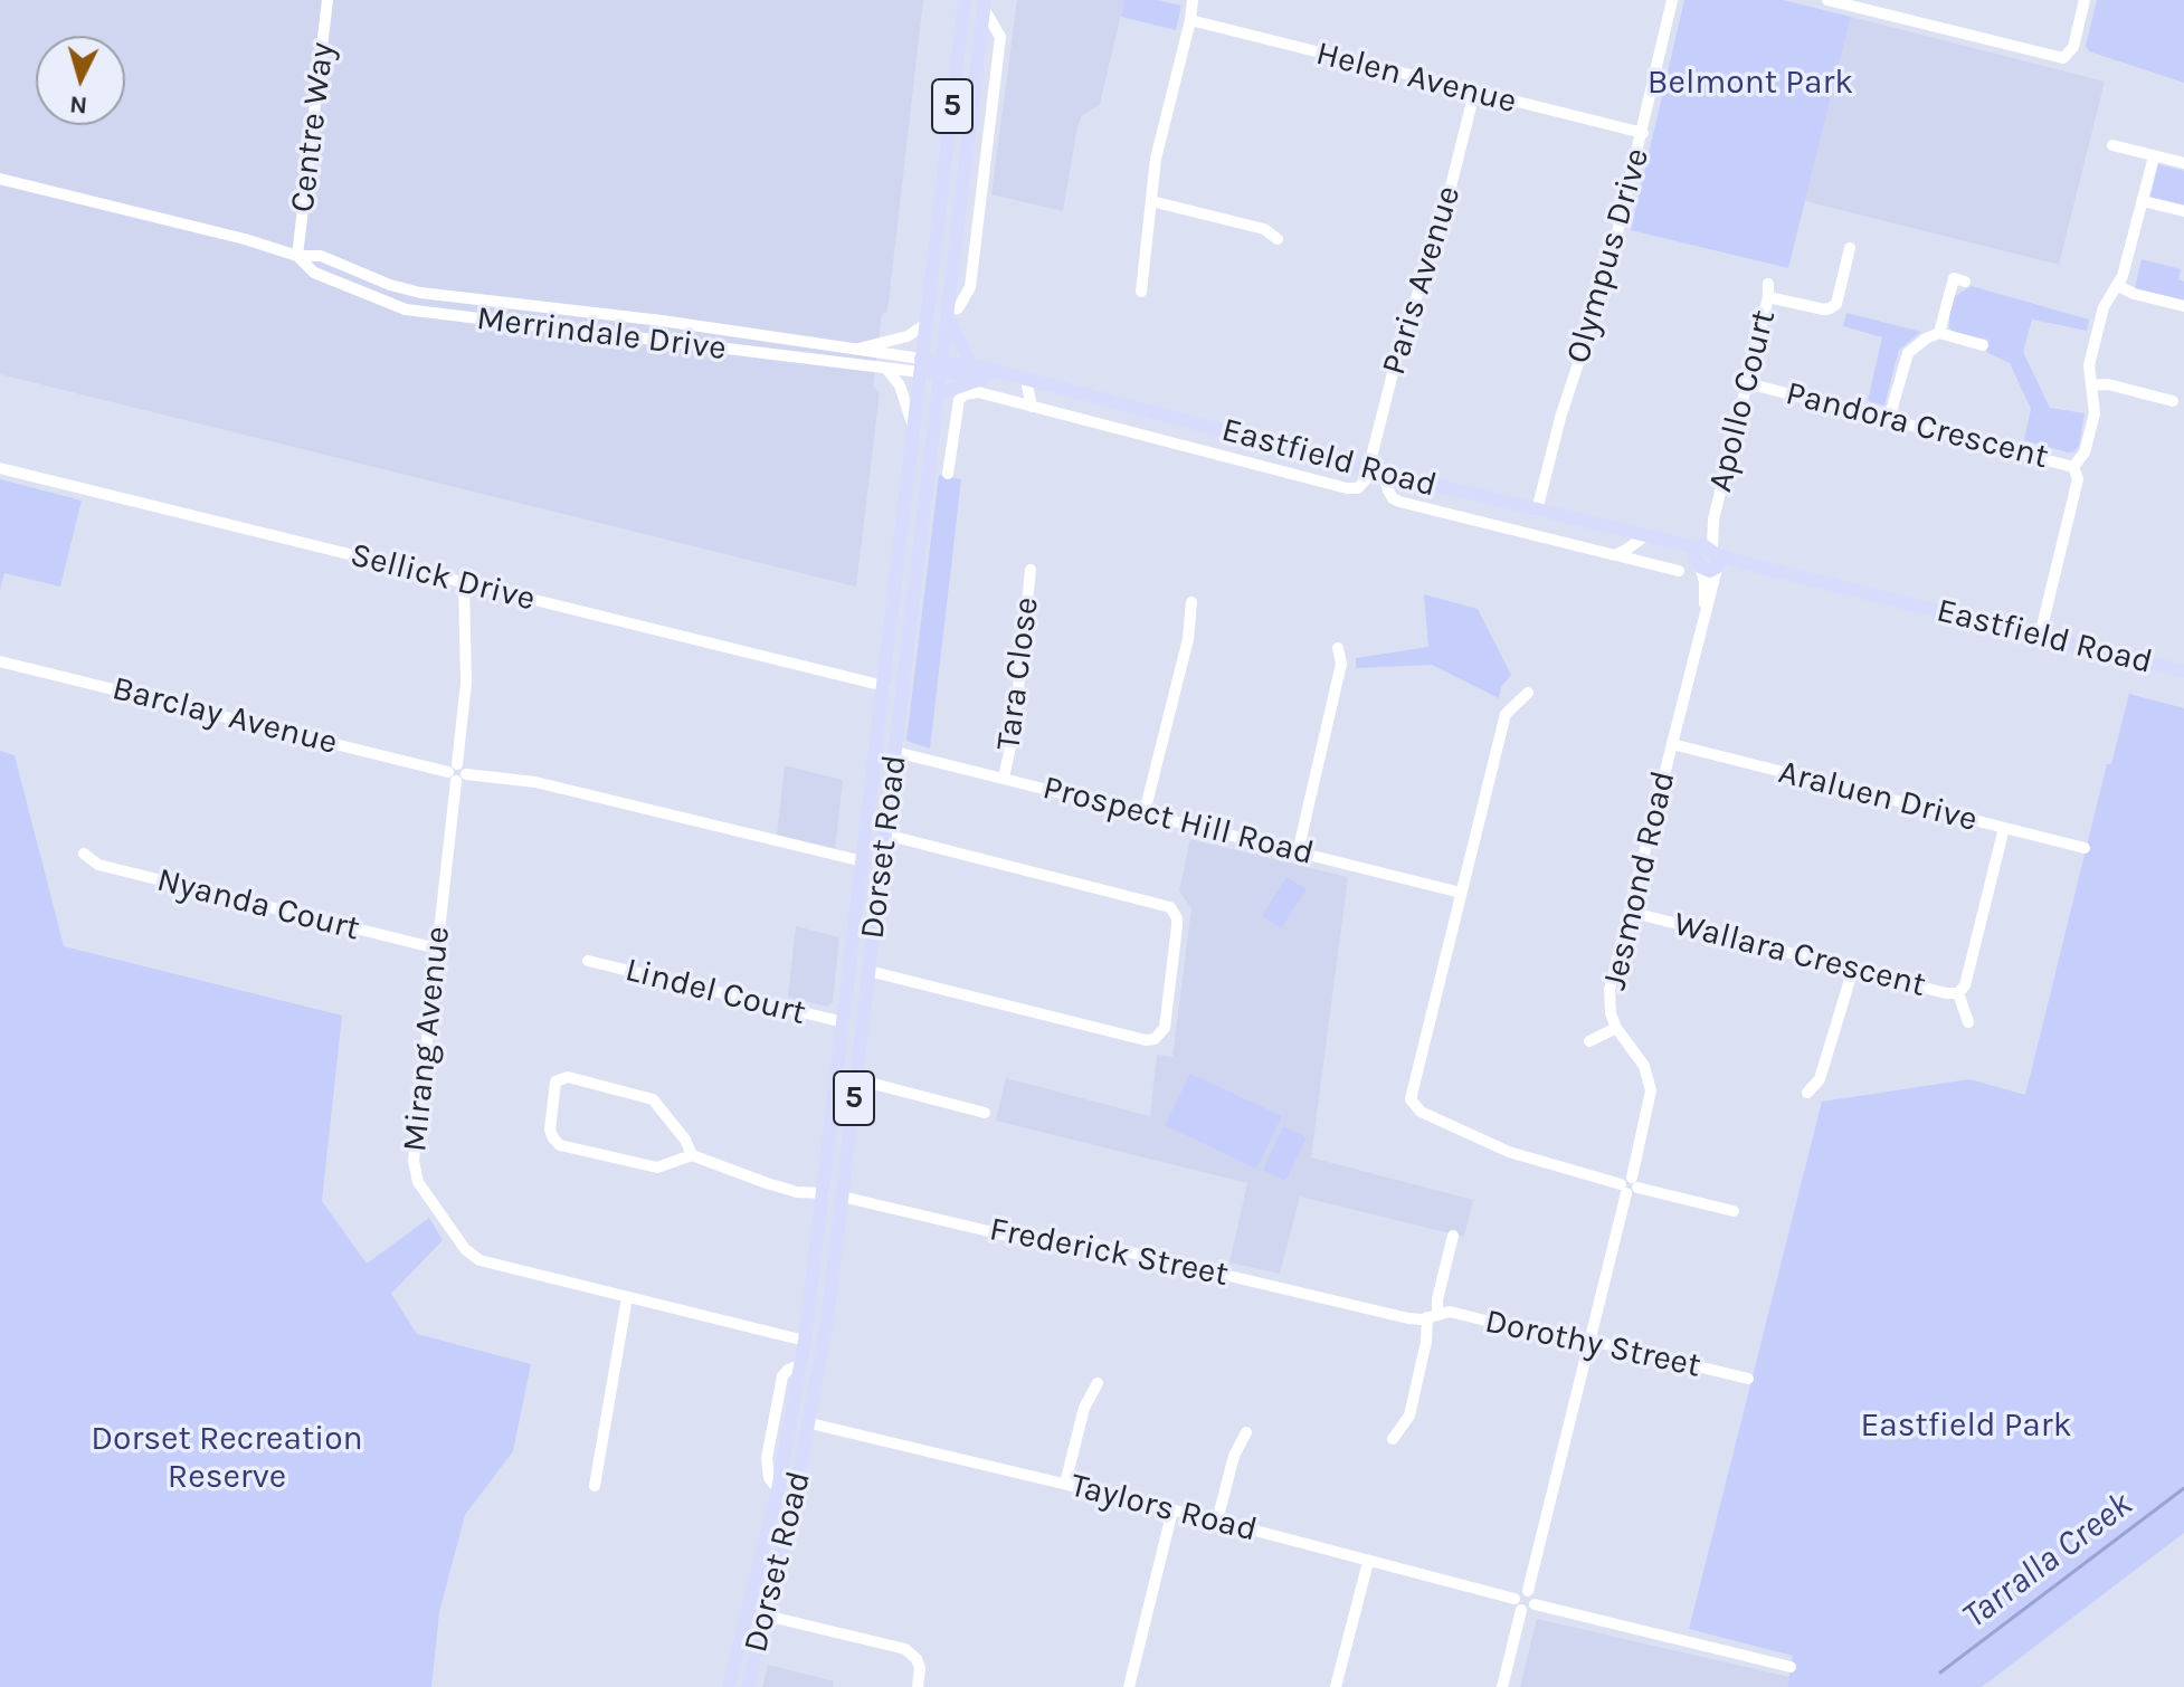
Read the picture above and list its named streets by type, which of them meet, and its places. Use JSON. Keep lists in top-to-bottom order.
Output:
{
  "streets": {
    "main road": ["5", "Eastfield Road", "Dorset Road"],
    "street": [
      "Helen Avenue",
      "Centre Way",
      "Olympus Drive",
      "Paris Avenue",
      "Merrindale Drive",
      "Apollo Court",
      "Pandora Crescent",
      "Sellick Drive",
      "Tara Close",
      "Barclay Avenue",
      "Araluen Drive",
      "Prospect Hill Road",
      "Jesmond Road",
      "Nyanda Court",
      "Wallara Crescent",
      "Lindel Court",
      "Mirang Avenue",
      "Frederick Street",
      "Dorothy Street",
      "Taylors Road"
    ]
  },
  "crossings": [
    ["Helen Avenue", "Olympus Drive"],
    ["Helen Avenue", "Paris Avenue"],
    ["Centre Way", "Merrindale Drive"],
    ["Olympus Drive", "Eastfield Road"],
    ["Paris Avenue", "Eastfield Road"],
    ["Merrindale Drive", "Eastfield Road"],
    ["Merrindale Drive", "Dorset Road"],
    ["Apollo Court", "Pandora Crescent"],
    ["Apollo Court", "Eastfield Road"],
    ["Apollo Court", "Jesmond Road"],
    ["Pandora Crescent", "Eastfield Road"],
    ["Eastfield Road", "Dorset Road"],
    ["Eastfield Road", "Jesmond Road"],
    ["Sellick Drive", "Dorset Road"],
    ["Sellick Drive", "Mirang Avenue"],
    ["Tara Close", "Prospect Hill Road"],
    ["Barclay Avenue", "Dorset Road"],
    ["Barclay Avenue", "Mirang Avenue"],
    ["Araluen Drive", "Jesmond Road"],
    ["Araluen Drive", "Wallara Crescent"],
    ["Prospect Hill Road", "Dorset Road"],
    ["Dorset Road", "Lindel Court"],
    ["Dorset Road", "Mirang Avenue"],
    ["Dorset Road", "Frederick Street"],
    ["Dorset Road", "Taylors Road"],
    ["Jesmond Road", "Wallara Crescent"],
    ["Jesmond Road", "Dorothy Street"],
    ["Jesmond Road", "Taylors Road"],
    ["Nyanda Court", "Mirang Avenue"],
    ["Frederick Street", "Dorothy Street"]
  ],
  "water": ["Tarralla Creek"],
  "parks": ["Belmont Park", "Eastfield Park", "Dorset Recreation Reserve"],
  "north": "bottom"
}
